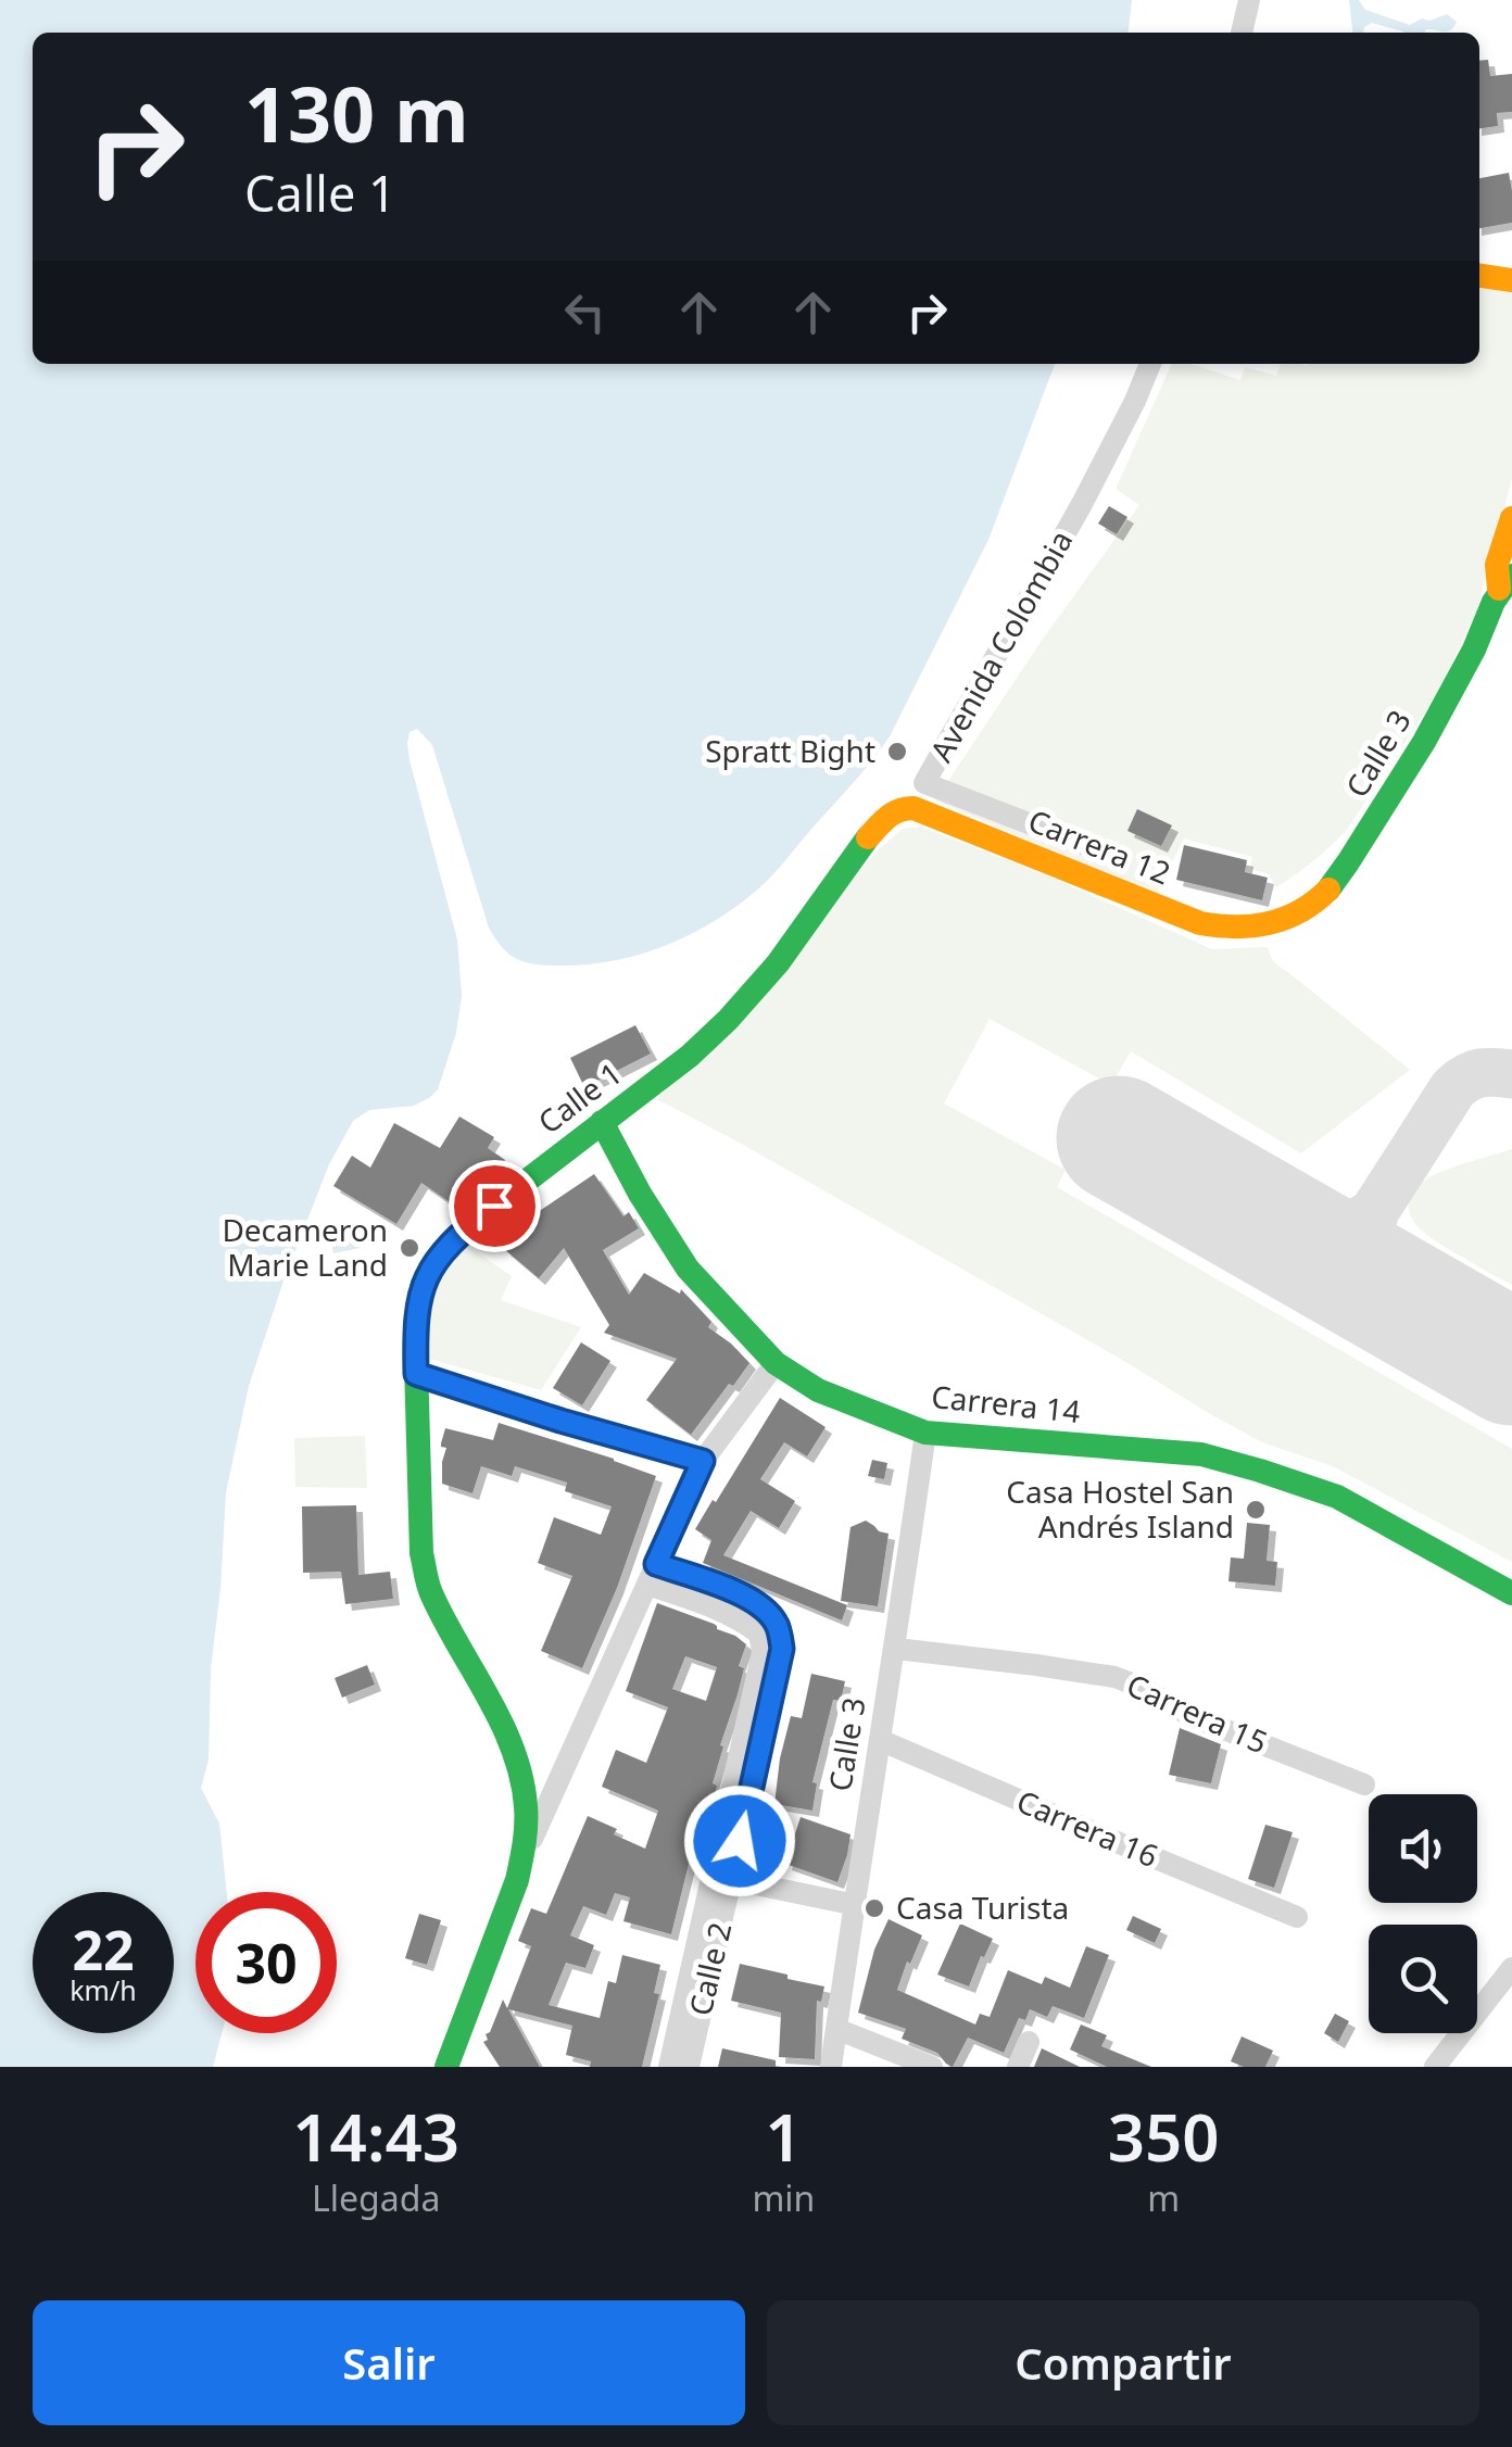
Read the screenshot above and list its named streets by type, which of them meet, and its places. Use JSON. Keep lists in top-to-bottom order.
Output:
{
  "streets": {
    "main road": [
      "Calle 3",
      "Carrera 12",
      "Calle 1",
      "Carrera 14"
    ],
    "street": [
      "Avenida Colombia",
      "Carrera 15",
      "Carrera 16",
      "Calle 2"
    ]
  },
  "crossings": [
    ["Calle 3", "Carrera 12"],
    ["Calle 3", "Carrera 14"],
    ["Calle 3", "Carrera 15"],
    ["Calle 3", "Carrera 16"],
    ["Carrera 12", "Calle 1"],
    ["Calle 1", "Carrera 14"]
  ],
  "places": [
    "Spratt Bight",
    "Decameron Marie Land",
    "Casa Hostel San Andrés Island",
    "Casa Turista"
  ],
  "page": {
    "turn": ["130 m", "Calle 1"],
    "speed": "22 km/h",
    "limit": "30",
    "eta": [
      "14:43",
      "Llegada",
      "1",
      "min",
      "350",
      "m"
    ],
    "buttons": ["Salir", "Compartir"]
  }
}
